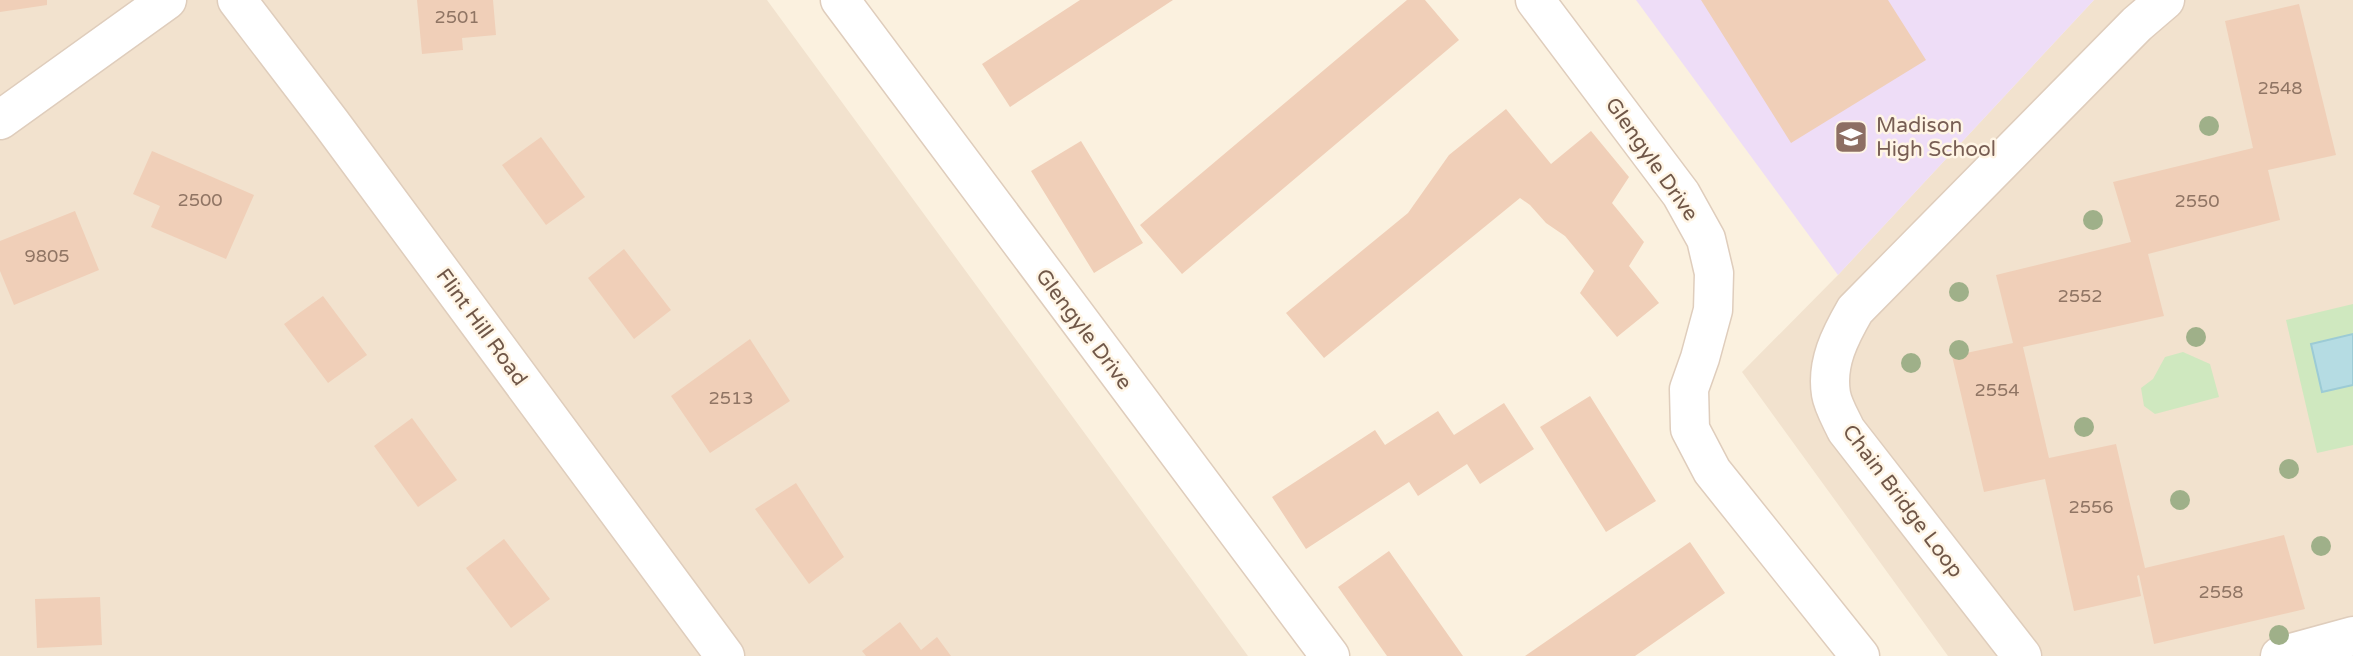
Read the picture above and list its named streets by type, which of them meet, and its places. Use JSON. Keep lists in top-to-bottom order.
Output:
{
  "streets": {
    "street": ["Glengyle Drive", "Flint Hill Road", "Chain Bridge Loop"]
  },
  "places": {
    "school or university": ["Madison High School"]
  },
  "house_numbers": [
    "2501",
    "2548",
    "2500",
    "2550",
    "9805",
    "2552",
    "2554",
    "2513",
    "2556",
    "2558"
  ]
}
